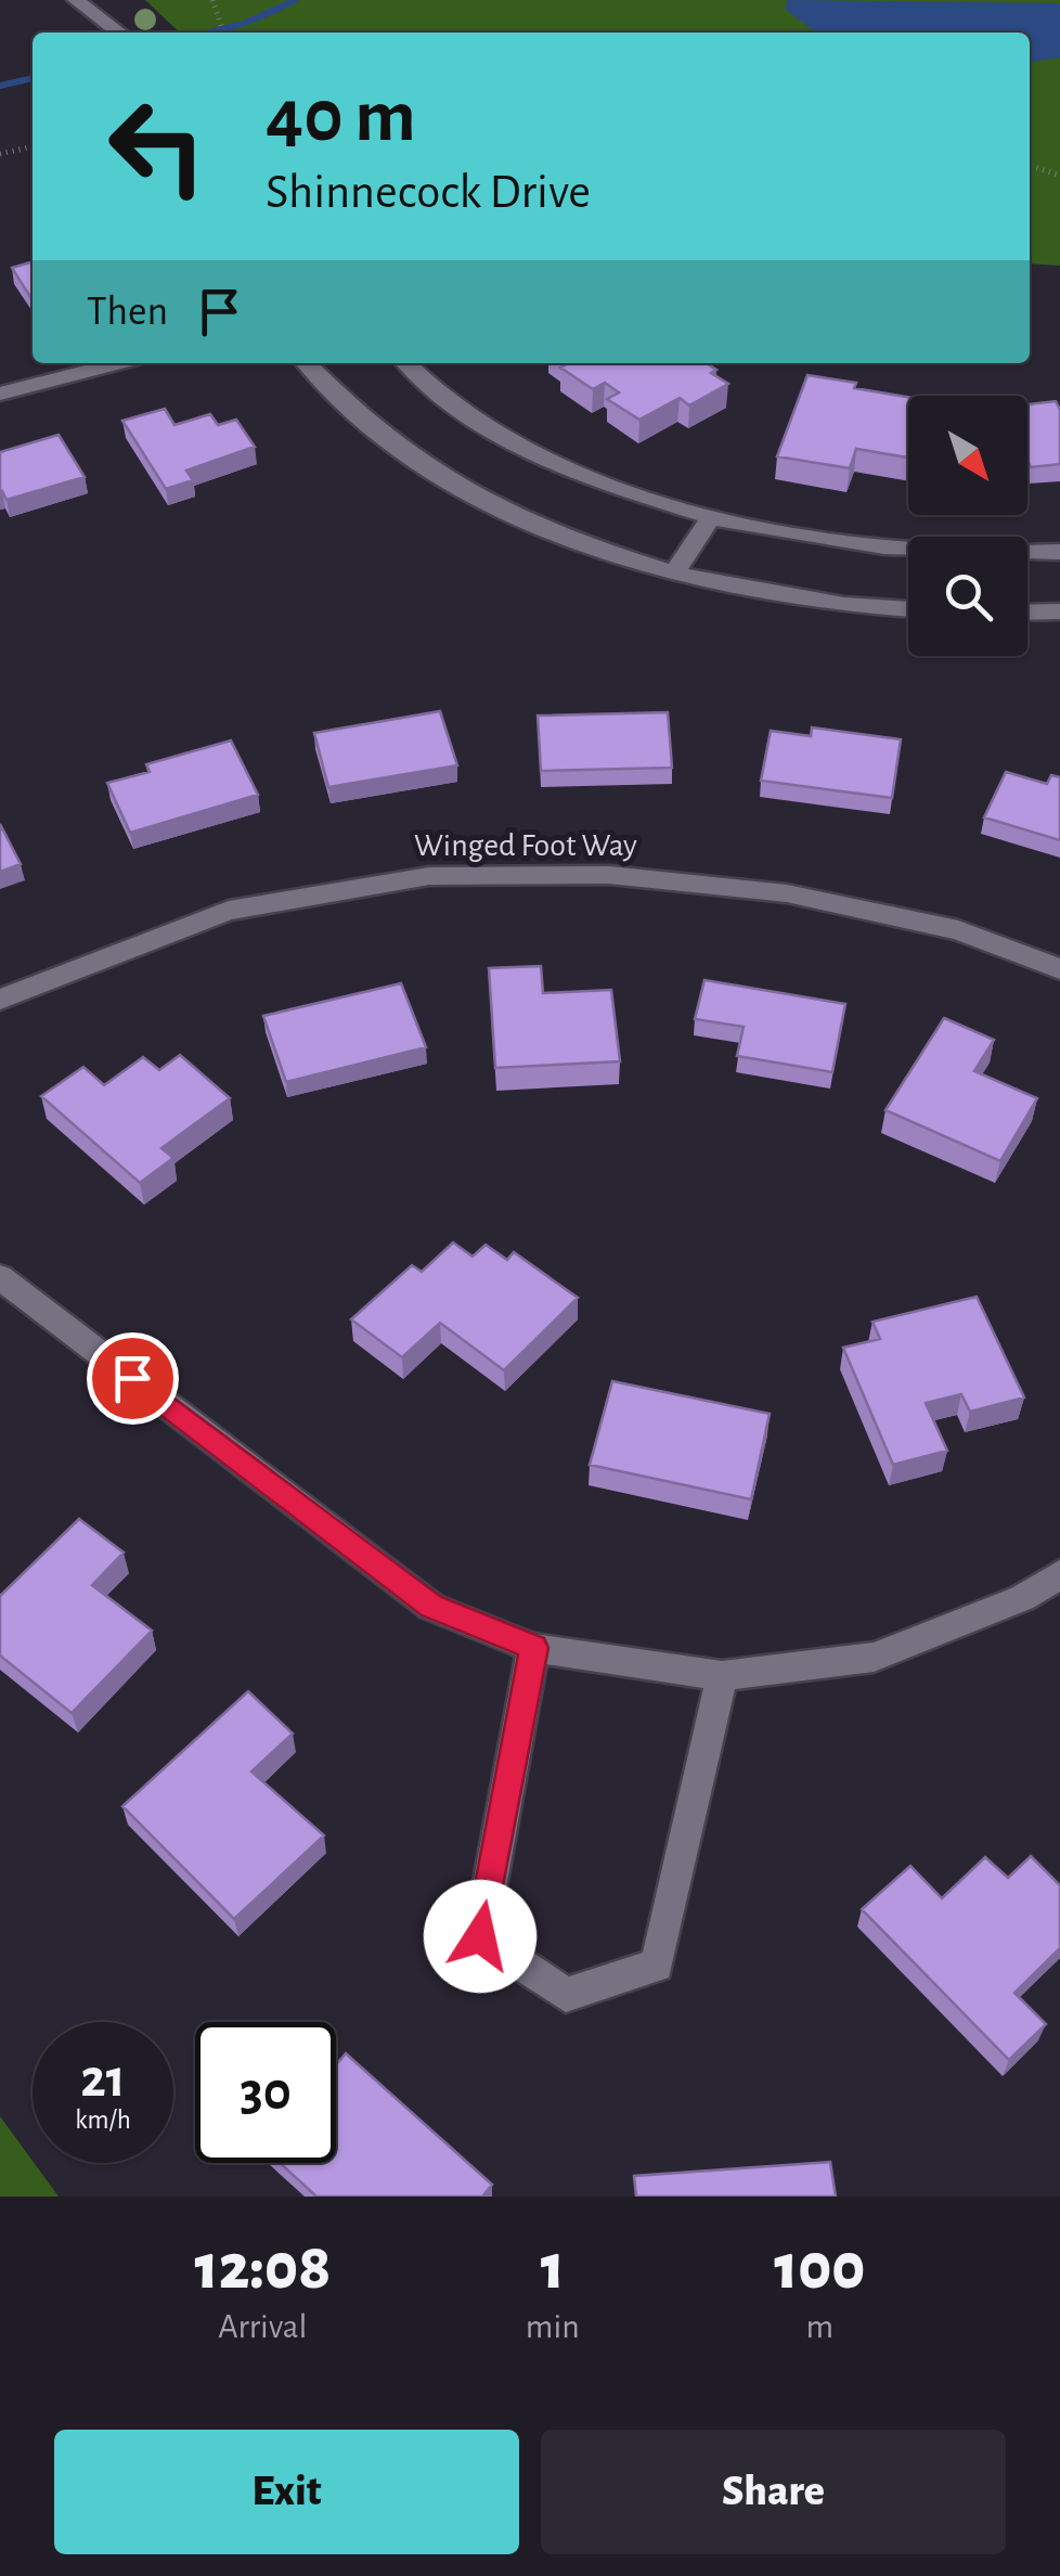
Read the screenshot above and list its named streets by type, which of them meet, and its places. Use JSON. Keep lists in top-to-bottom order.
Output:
{
  "streets": {
    "street": ["Winged Foot Way"]
  },
  "north": "bottom right",
  "page": {
    "turn": ["40 m", "Shinnecock Drive"],
    "then": "Then",
    "speed": "21 km/h",
    "limit": "30",
    "eta": [
      "12:08",
      "Arrival",
      "1",
      "min",
      "100",
      "m"
    ],
    "buttons": ["Exit", "Share"]
  }
}
